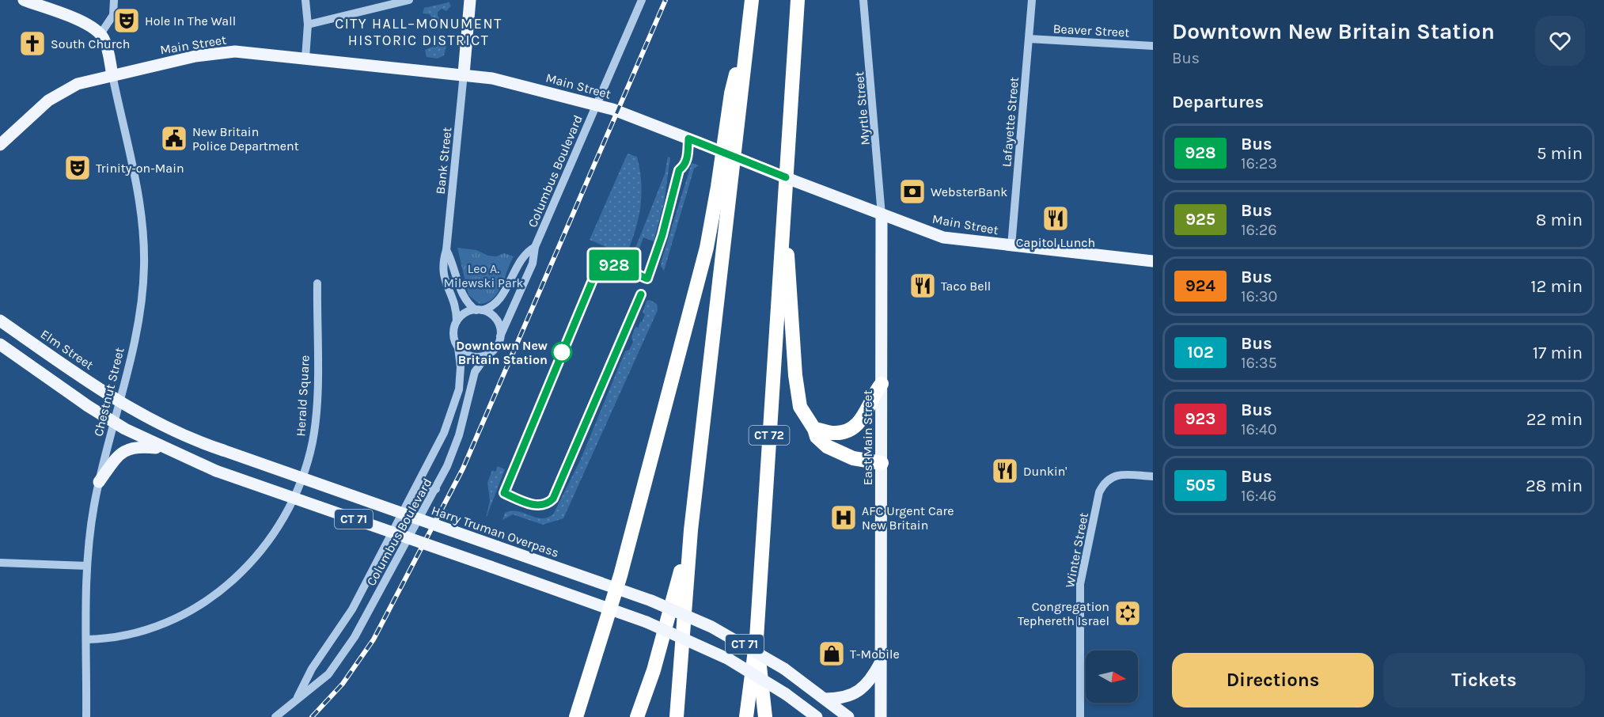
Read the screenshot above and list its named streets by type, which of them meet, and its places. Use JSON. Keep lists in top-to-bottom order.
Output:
{
  "streets": {
    "highway": ["CT 72"],
    "main road": [
      "Main Street",
      "Elm Street",
      "East Main Street",
      "CT 71",
      "Harry Truman Overpass"
    ],
    "street": [
      "Beaver Street",
      "Myrtle Street",
      "Lafayette Street",
      "Bank Street",
      "Columbus Boulevard",
      "Chestnut Street",
      "Herald Square",
      "Winter Street"
    ]
  },
  "crossings": [
    ["Beaver Street", "Lafayette Street"],
    ["Main Street", "Myrtle Street"],
    ["Main Street", "Lafayette Street"],
    ["Main Street", "Bank Street"],
    ["Main Street", "Columbus Boulevard"],
    ["Main Street", "Chestnut Street"],
    ["Main Street", "East Main Street"],
    ["Myrtle Street", "East Main Street"],
    ["Bank Street", "Columbus Boulevard"],
    ["Elm Street", "Chestnut Street"],
    ["Elm Street", "Harry Truman Overpass"],
    ["Chestnut Street", "Herald Square"],
    ["Chestnut Street", "CT 71"],
    ["Chestnut Street", "Harry Truman Overpass"]
  ],
  "districts": ["CITY HALL–MONUMENT HISTORIC DISTRICT"],
  "parks": ["Leo A. Milewski Park"],
  "places": {
    "theatre": ["Hole In The Wall", "Trinity-on-Main"],
    "church": ["South Church"],
    "public building": ["New Britain Police Department"],
    "bank": ["WebsterBank"],
    "restaurant": ["Capitol Lunch", "Taco Bell", "Dunkin'"],
    "other": ["Downtown New Britain Station"],
    "hospital": ["AFC Urgent Care New Britain"],
    "synagogue": ["Congregation Tephereth Israel"],
    "shop": ["T-Mobile"]
  },
  "lines": ["bus line 928"],
  "north": "right",
  "page": {
    "on_map": "928",
    "heading": [
      ["Downtown New Britain Station", "Bus"],
      "Departures"
    ],
    "list": [
      {
        "mark": "928",
        "name": "Bus",
        "note": "16:23",
        "value": "5 min"
      },
      {
        "mark": "925",
        "name": "Bus",
        "note": "16:26",
        "value": "8 min"
      },
      {
        "mark": "924",
        "name": "Bus",
        "note": "16:30",
        "value": "12 min"
      },
      {
        "mark": "102",
        "name": "Bus",
        "note": "16:35",
        "value": "17 min"
      },
      {
        "mark": "923",
        "name": "Bus",
        "note": "16:40",
        "value": "22 min"
      },
      {
        "mark": "505",
        "name": "Bus",
        "note": "16:46",
        "value": "28 min"
      }
    ],
    "buttons": ["Directions", "Tickets"]
  }
}
